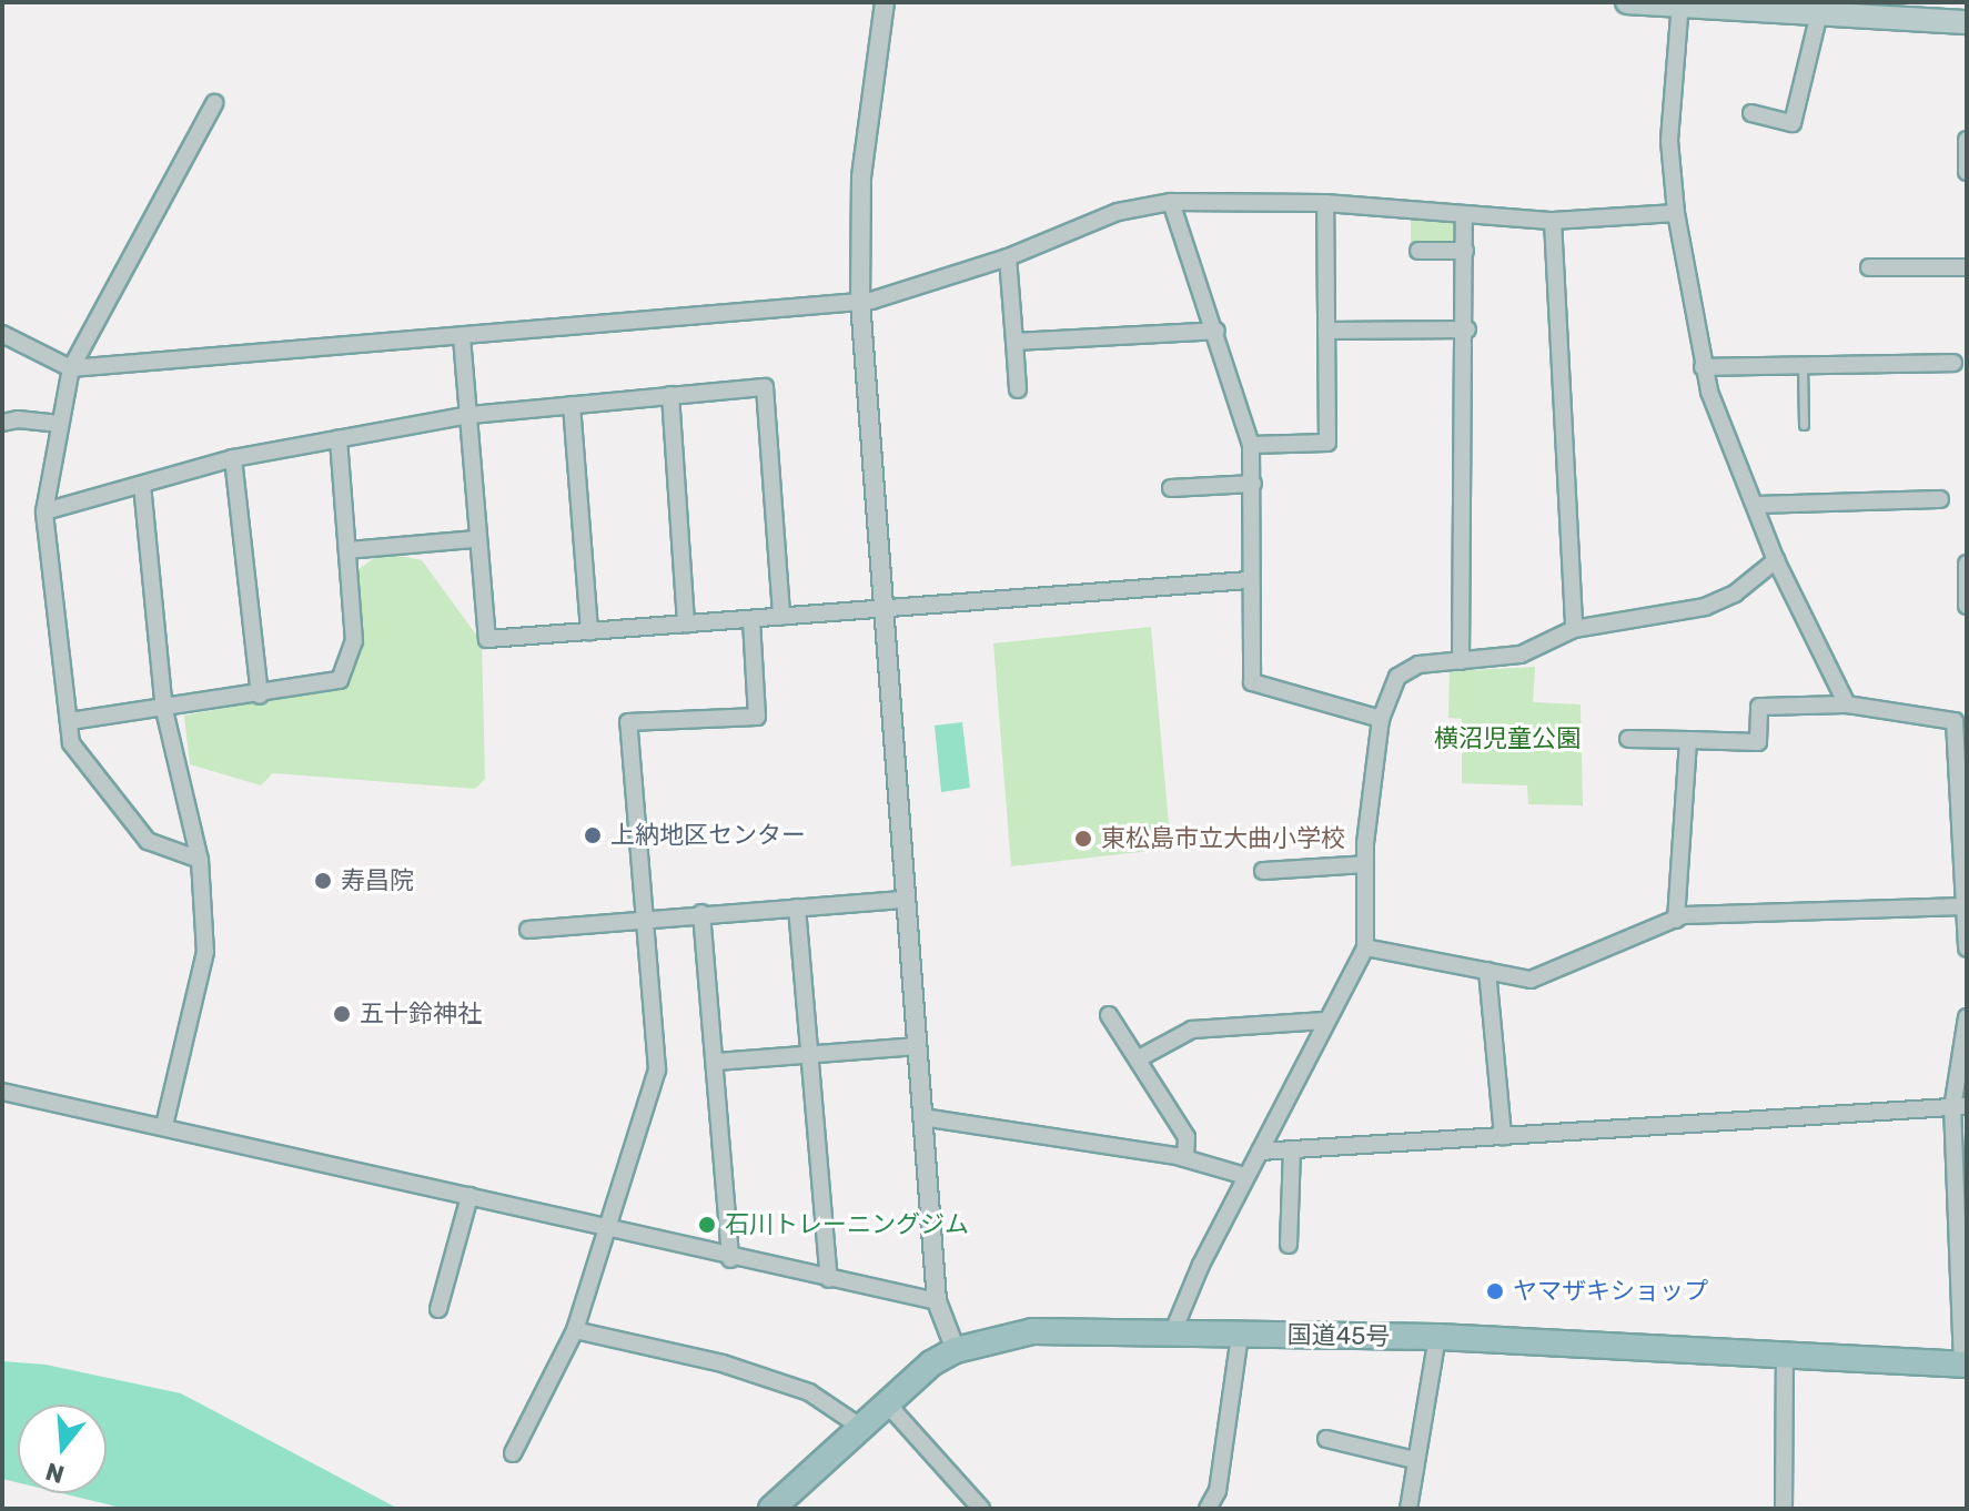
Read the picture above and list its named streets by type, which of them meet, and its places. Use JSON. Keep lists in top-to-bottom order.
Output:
{
  "streets": {
    "highway": ["国道45号"]
  },
  "parks": ["横沼児童公園"],
  "places": [
    "上納地区センター",
    "東松島市立大曲小学校",
    "寿昌院",
    "五十鈴神社",
    "石川トレーニングジム",
    "ヤマザキショップ"
  ],
  "north": "bottom"
}
